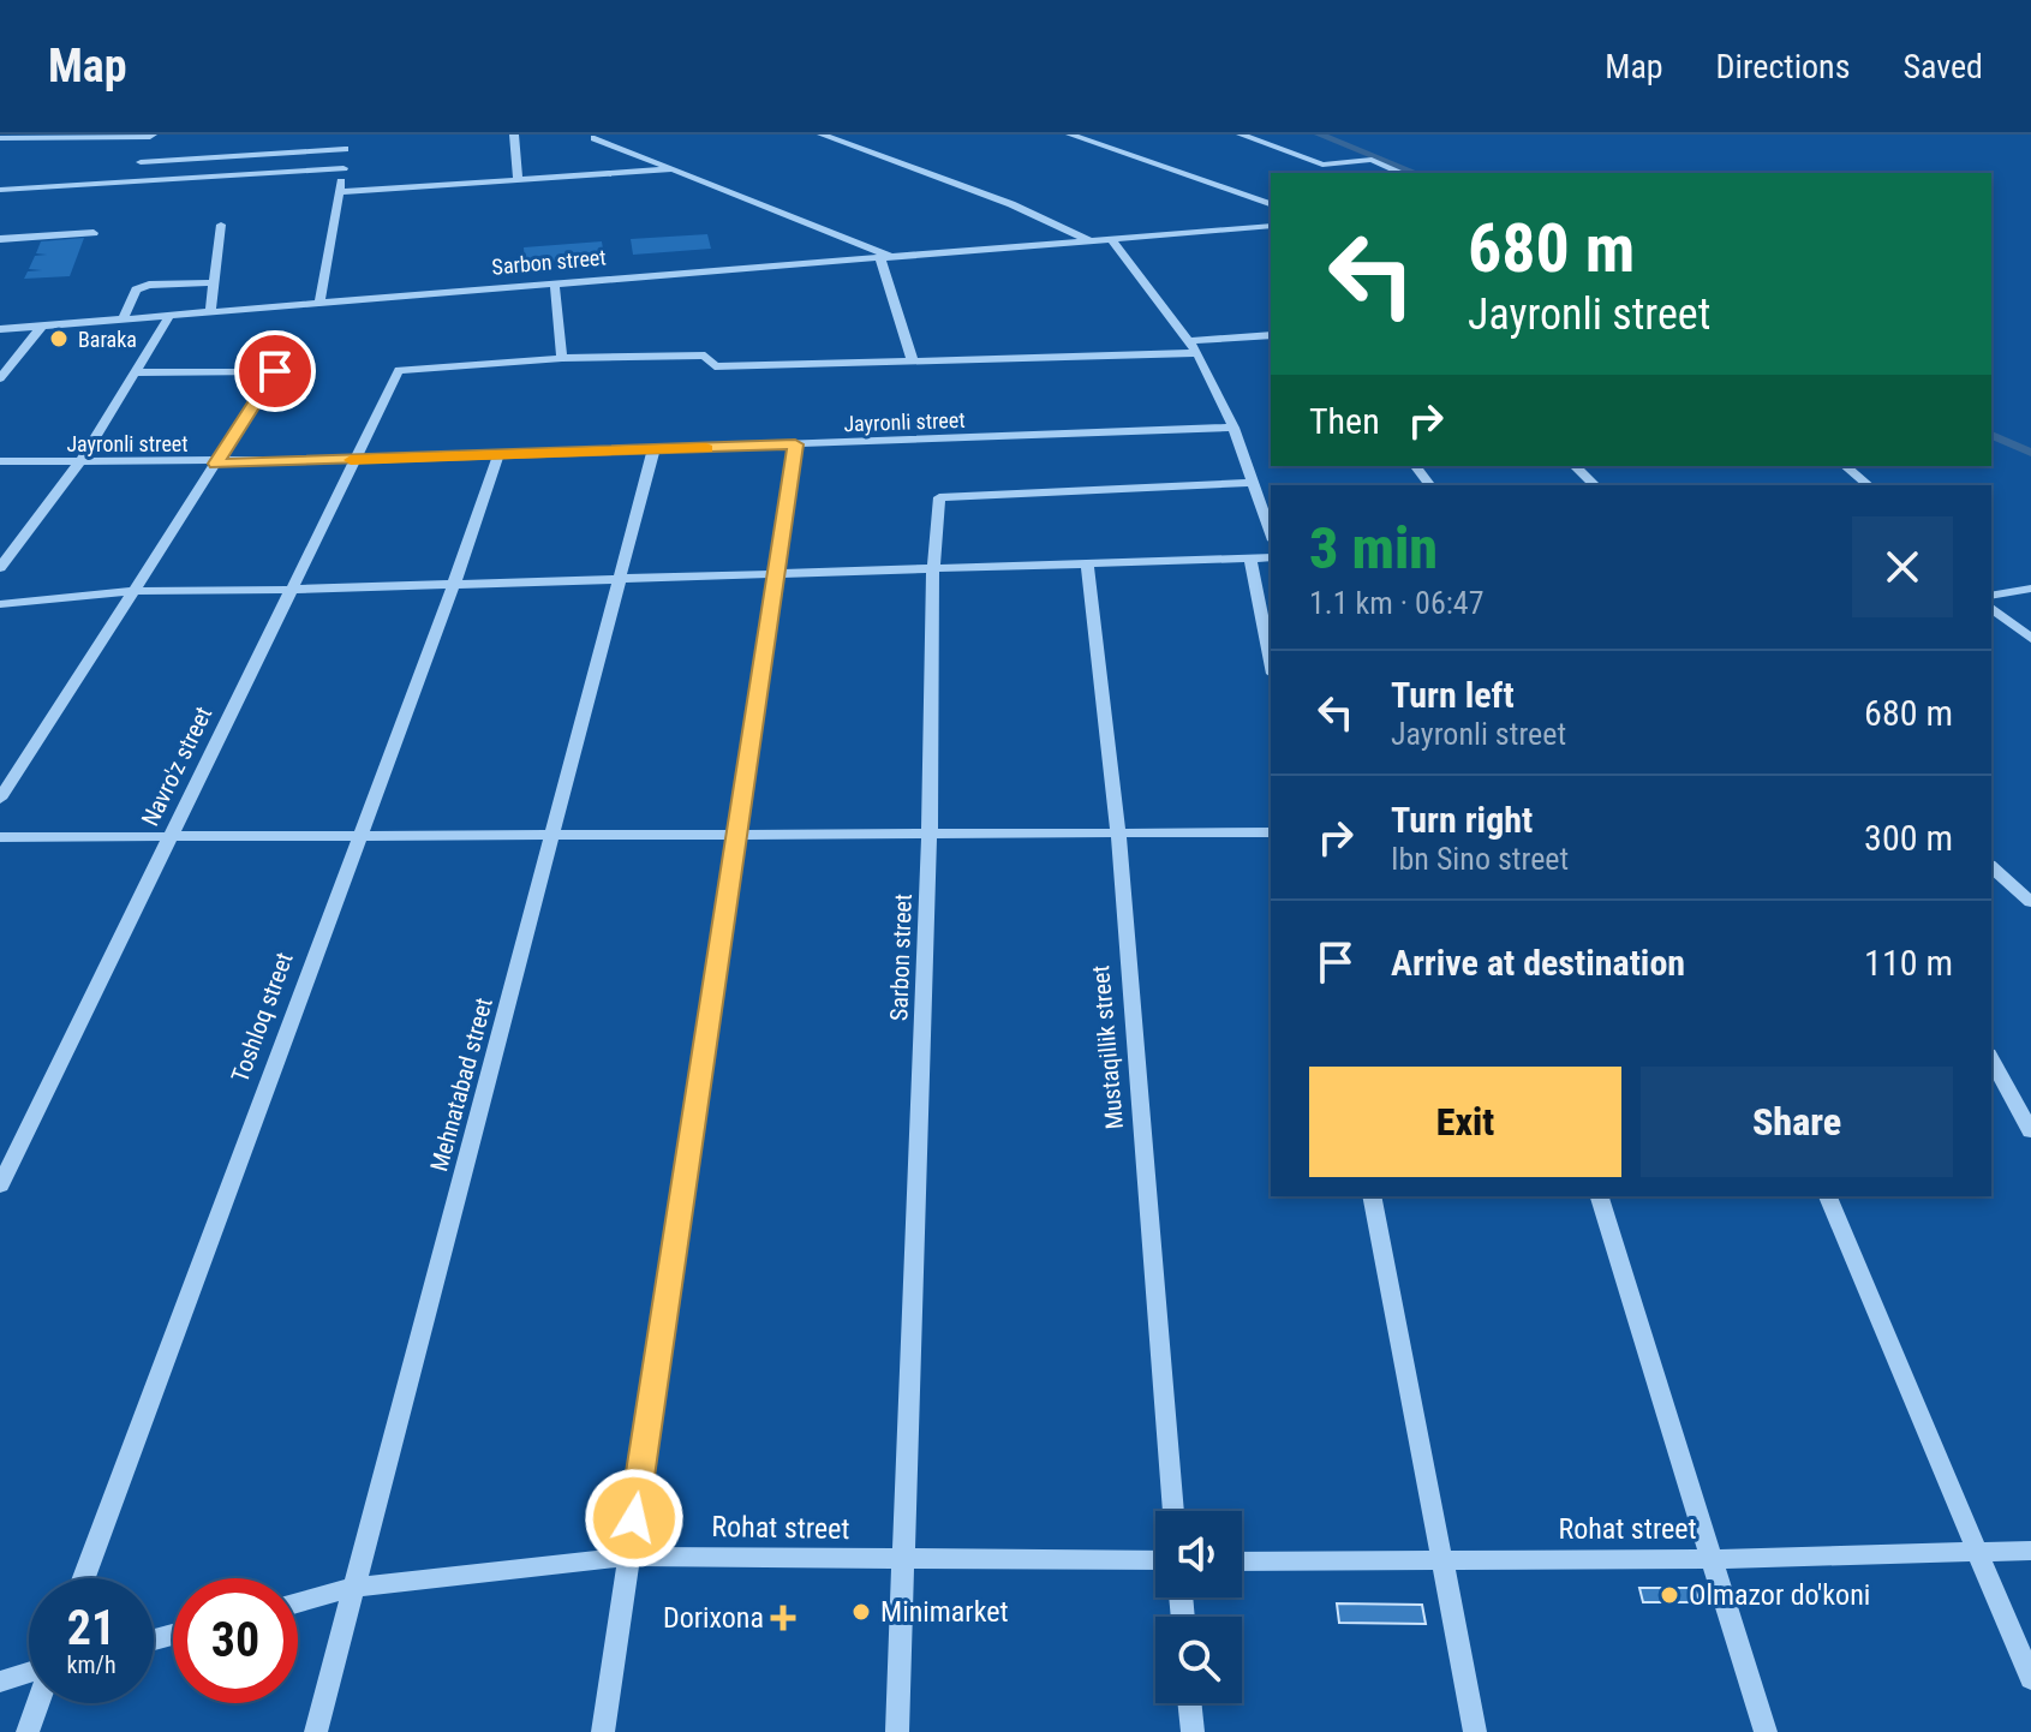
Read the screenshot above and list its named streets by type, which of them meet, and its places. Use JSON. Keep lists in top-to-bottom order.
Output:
{
  "streets": {
    "street": [
      "Sarbon street",
      "Jayronli street",
      "Navro'z street",
      "Toshloq street",
      "Mustaqillik street",
      "Mehnatаbаd street",
      "Rohat street"
    ]
  },
  "crossings": [
    ["Sarbon street", "Rohat street"],
    ["Jayronli street", "Navro'z street"],
    ["Jayronli street", "Toshloq street"],
    ["Jayronli street", "Mehnatаbаd street"],
    ["Mehnatаbаd street", "Rohat street"]
  ],
  "places": {
    "other": ["Baraka", "Olmazor do'koni", "Minimarket"],
    "health": ["Dorixona"]
  },
  "page": {
    "header": "Map",
    "nav": ["Map", "Directions", "Saved"],
    "turn": ["680 m", "Jayronli street"],
    "then": "Then",
    "heading": ["3 min", "1.1 km · 06:47"],
    "list": [
      {
        "name": "Turn left",
        "note": "Jayronli street",
        "value": "680 m"
      },
      {
        "name": "Turn right",
        "note": "Ibn Sino street",
        "value": "300 m"
      },
      {
        "name": "Arrive at destination",
        "value": "110 m"
      }
    ],
    "buttons": ["Exit", "Share"],
    "speed": "21 km/h",
    "limit": "30"
  }
}
